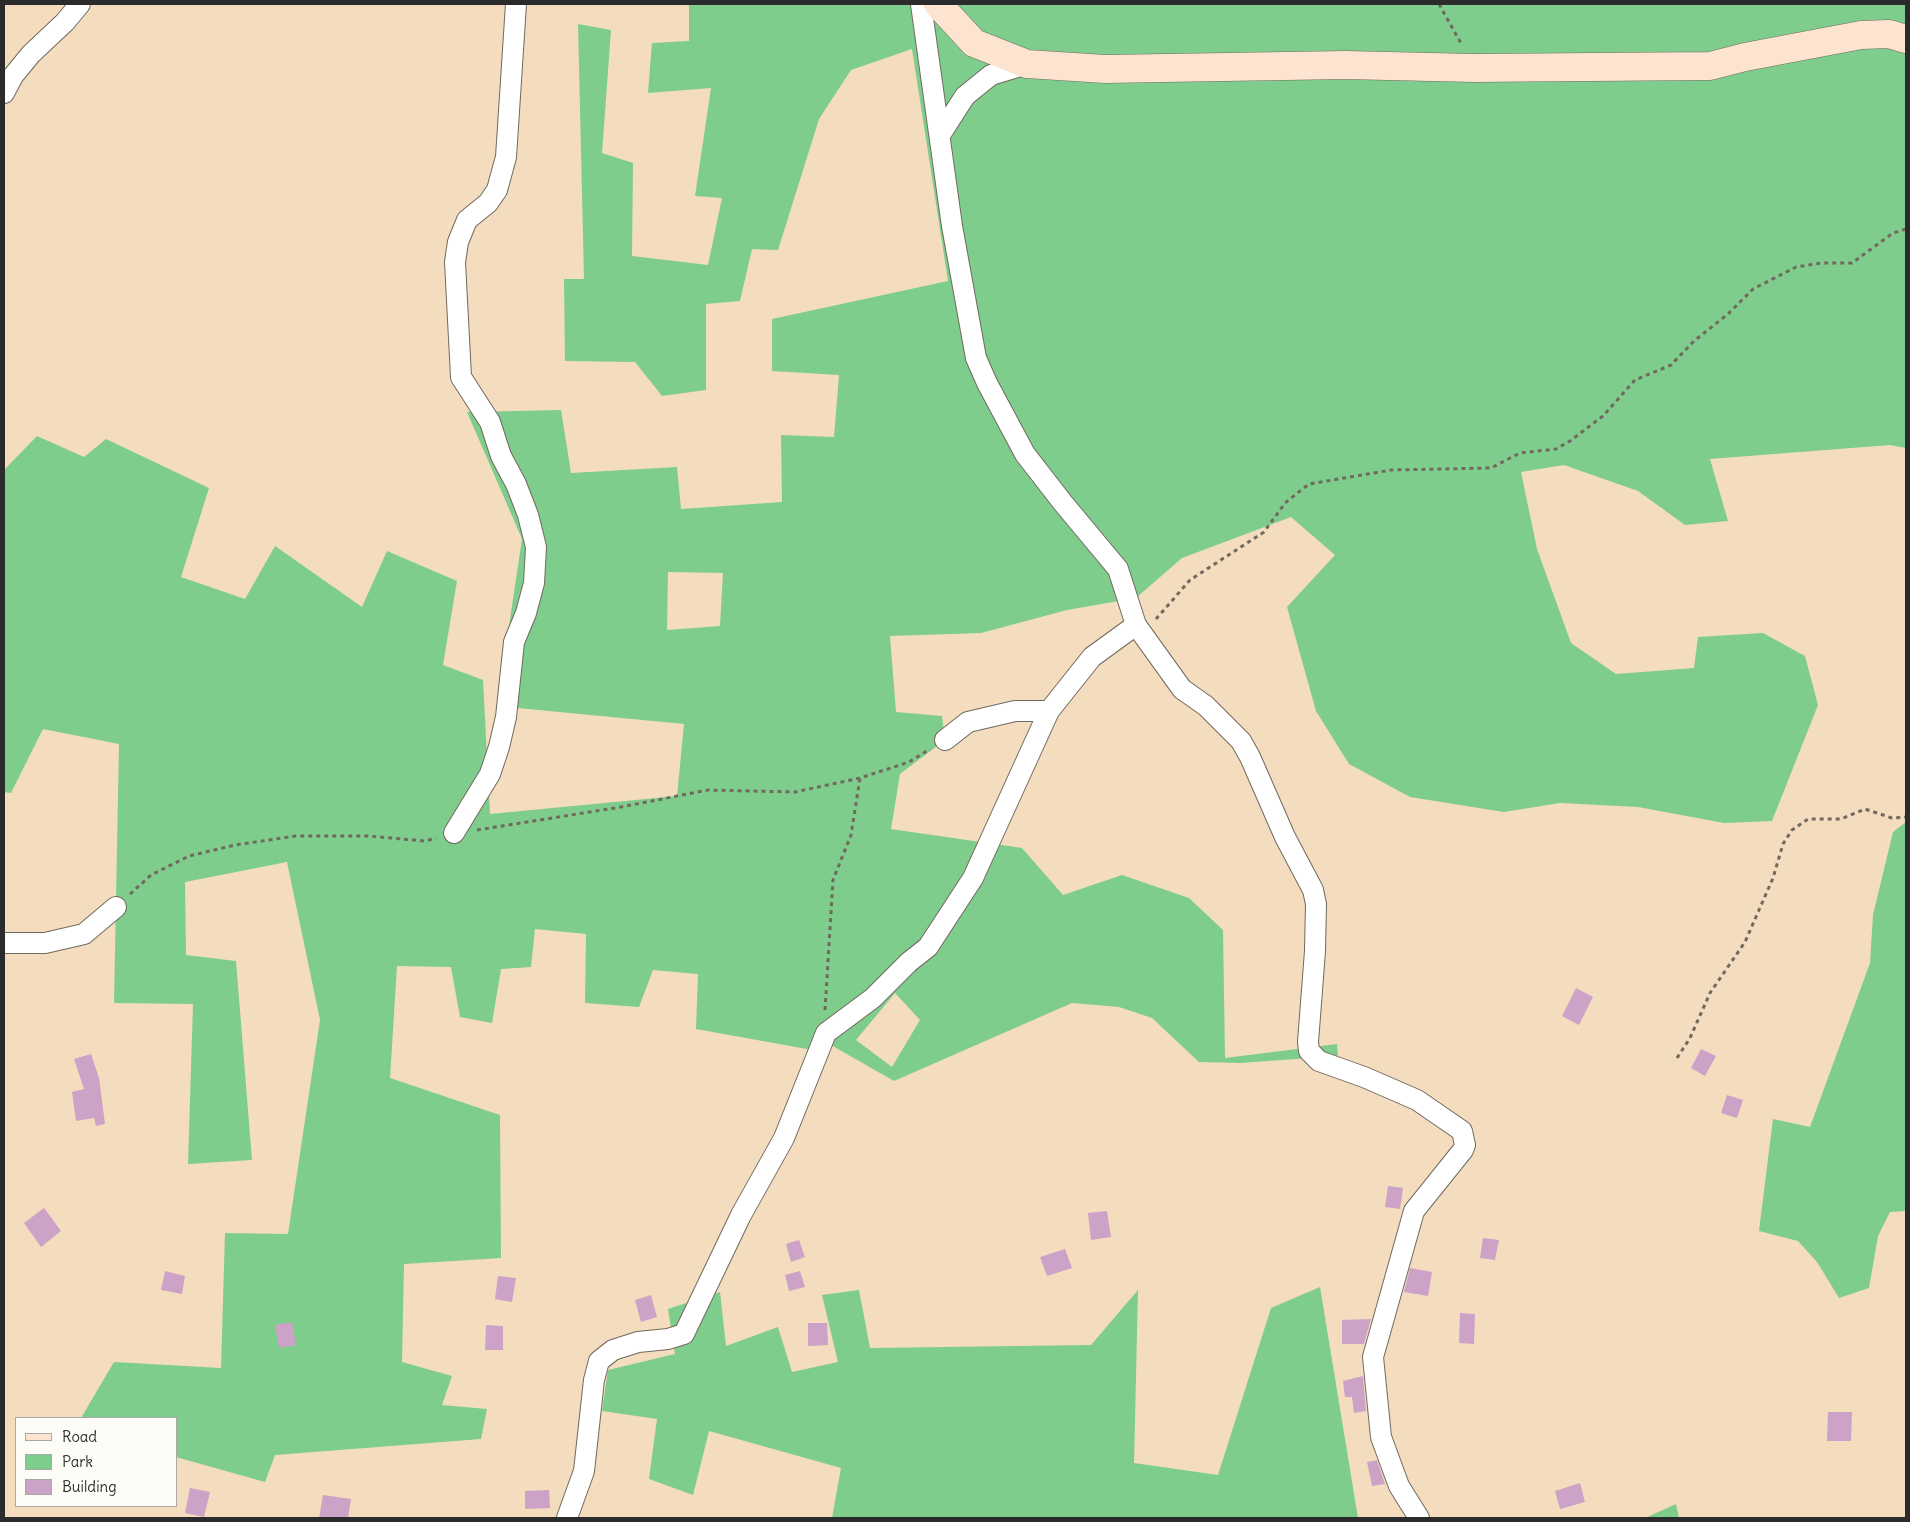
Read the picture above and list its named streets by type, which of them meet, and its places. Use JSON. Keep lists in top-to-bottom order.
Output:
{
  "legend": ["Road", "Park", "Building"]
}
